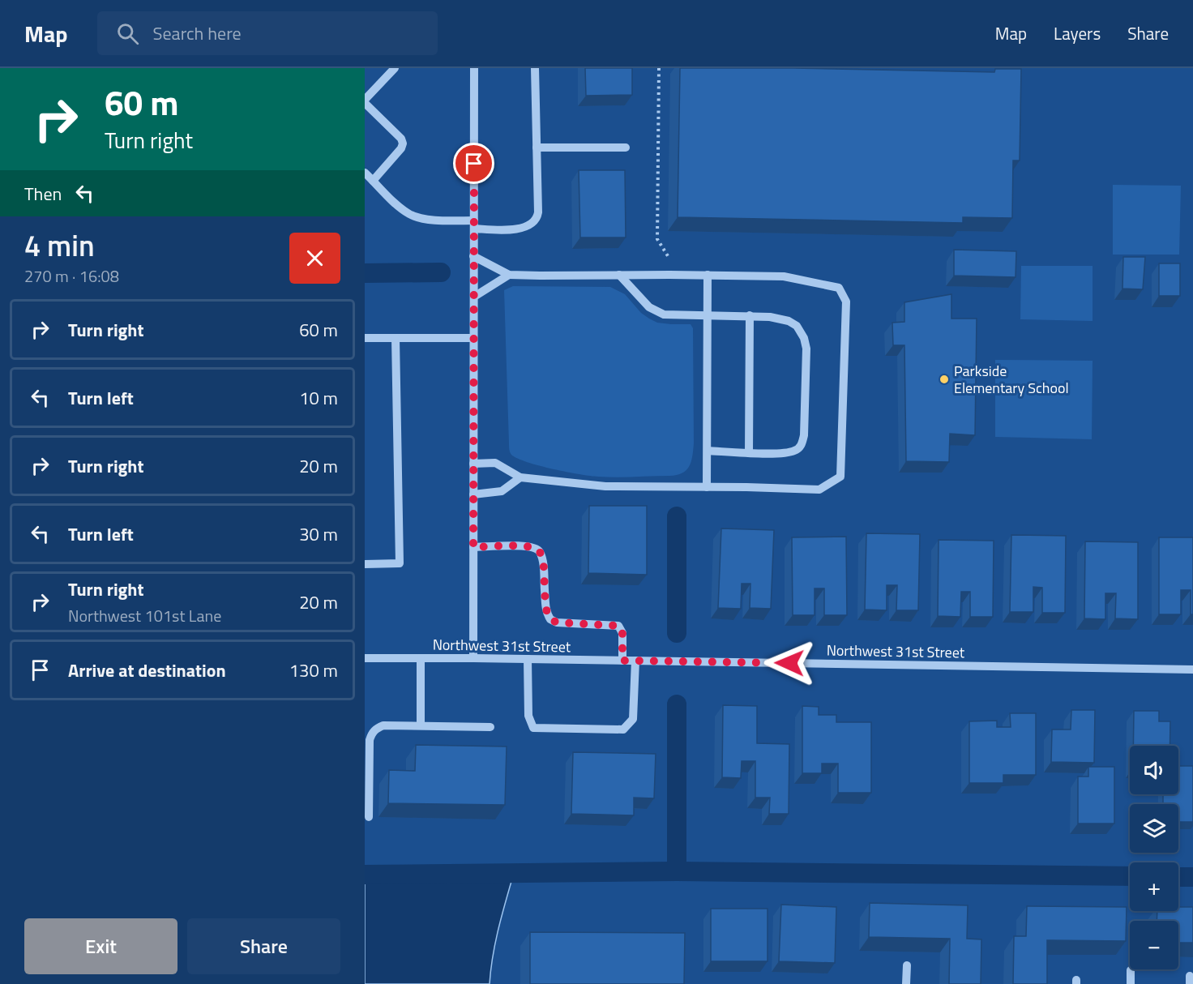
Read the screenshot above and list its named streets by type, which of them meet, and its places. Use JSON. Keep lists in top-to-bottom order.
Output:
{
  "streets": {
    "street": ["Northwest 31st Street"]
  },
  "places": ["Parkside Elementary School"],
  "page": {
    "header": "Map",
    "search": "Search here",
    "nav": ["Map", "Layers", "Share"],
    "turn": ["60 m", "Turn right"],
    "then": "Then",
    "heading": ["4 min", "270 m · 16:08"],
    "list": [
      {
        "name": "Turn right",
        "value": "60 m"
      },
      {
        "name": "Turn left",
        "value": "10 m"
      },
      {
        "name": "Turn right",
        "value": "20 m"
      },
      {
        "name": "Turn left",
        "value": "30 m"
      },
      {
        "name": "Turn right",
        "note": "Northwest 101st Lane",
        "value": "20 m"
      },
      {
        "name": "Arrive at destination",
        "value": "130 m"
      }
    ],
    "map_buttons": ["+", "−"],
    "buttons": ["Exit", "Share"]
  }
}
